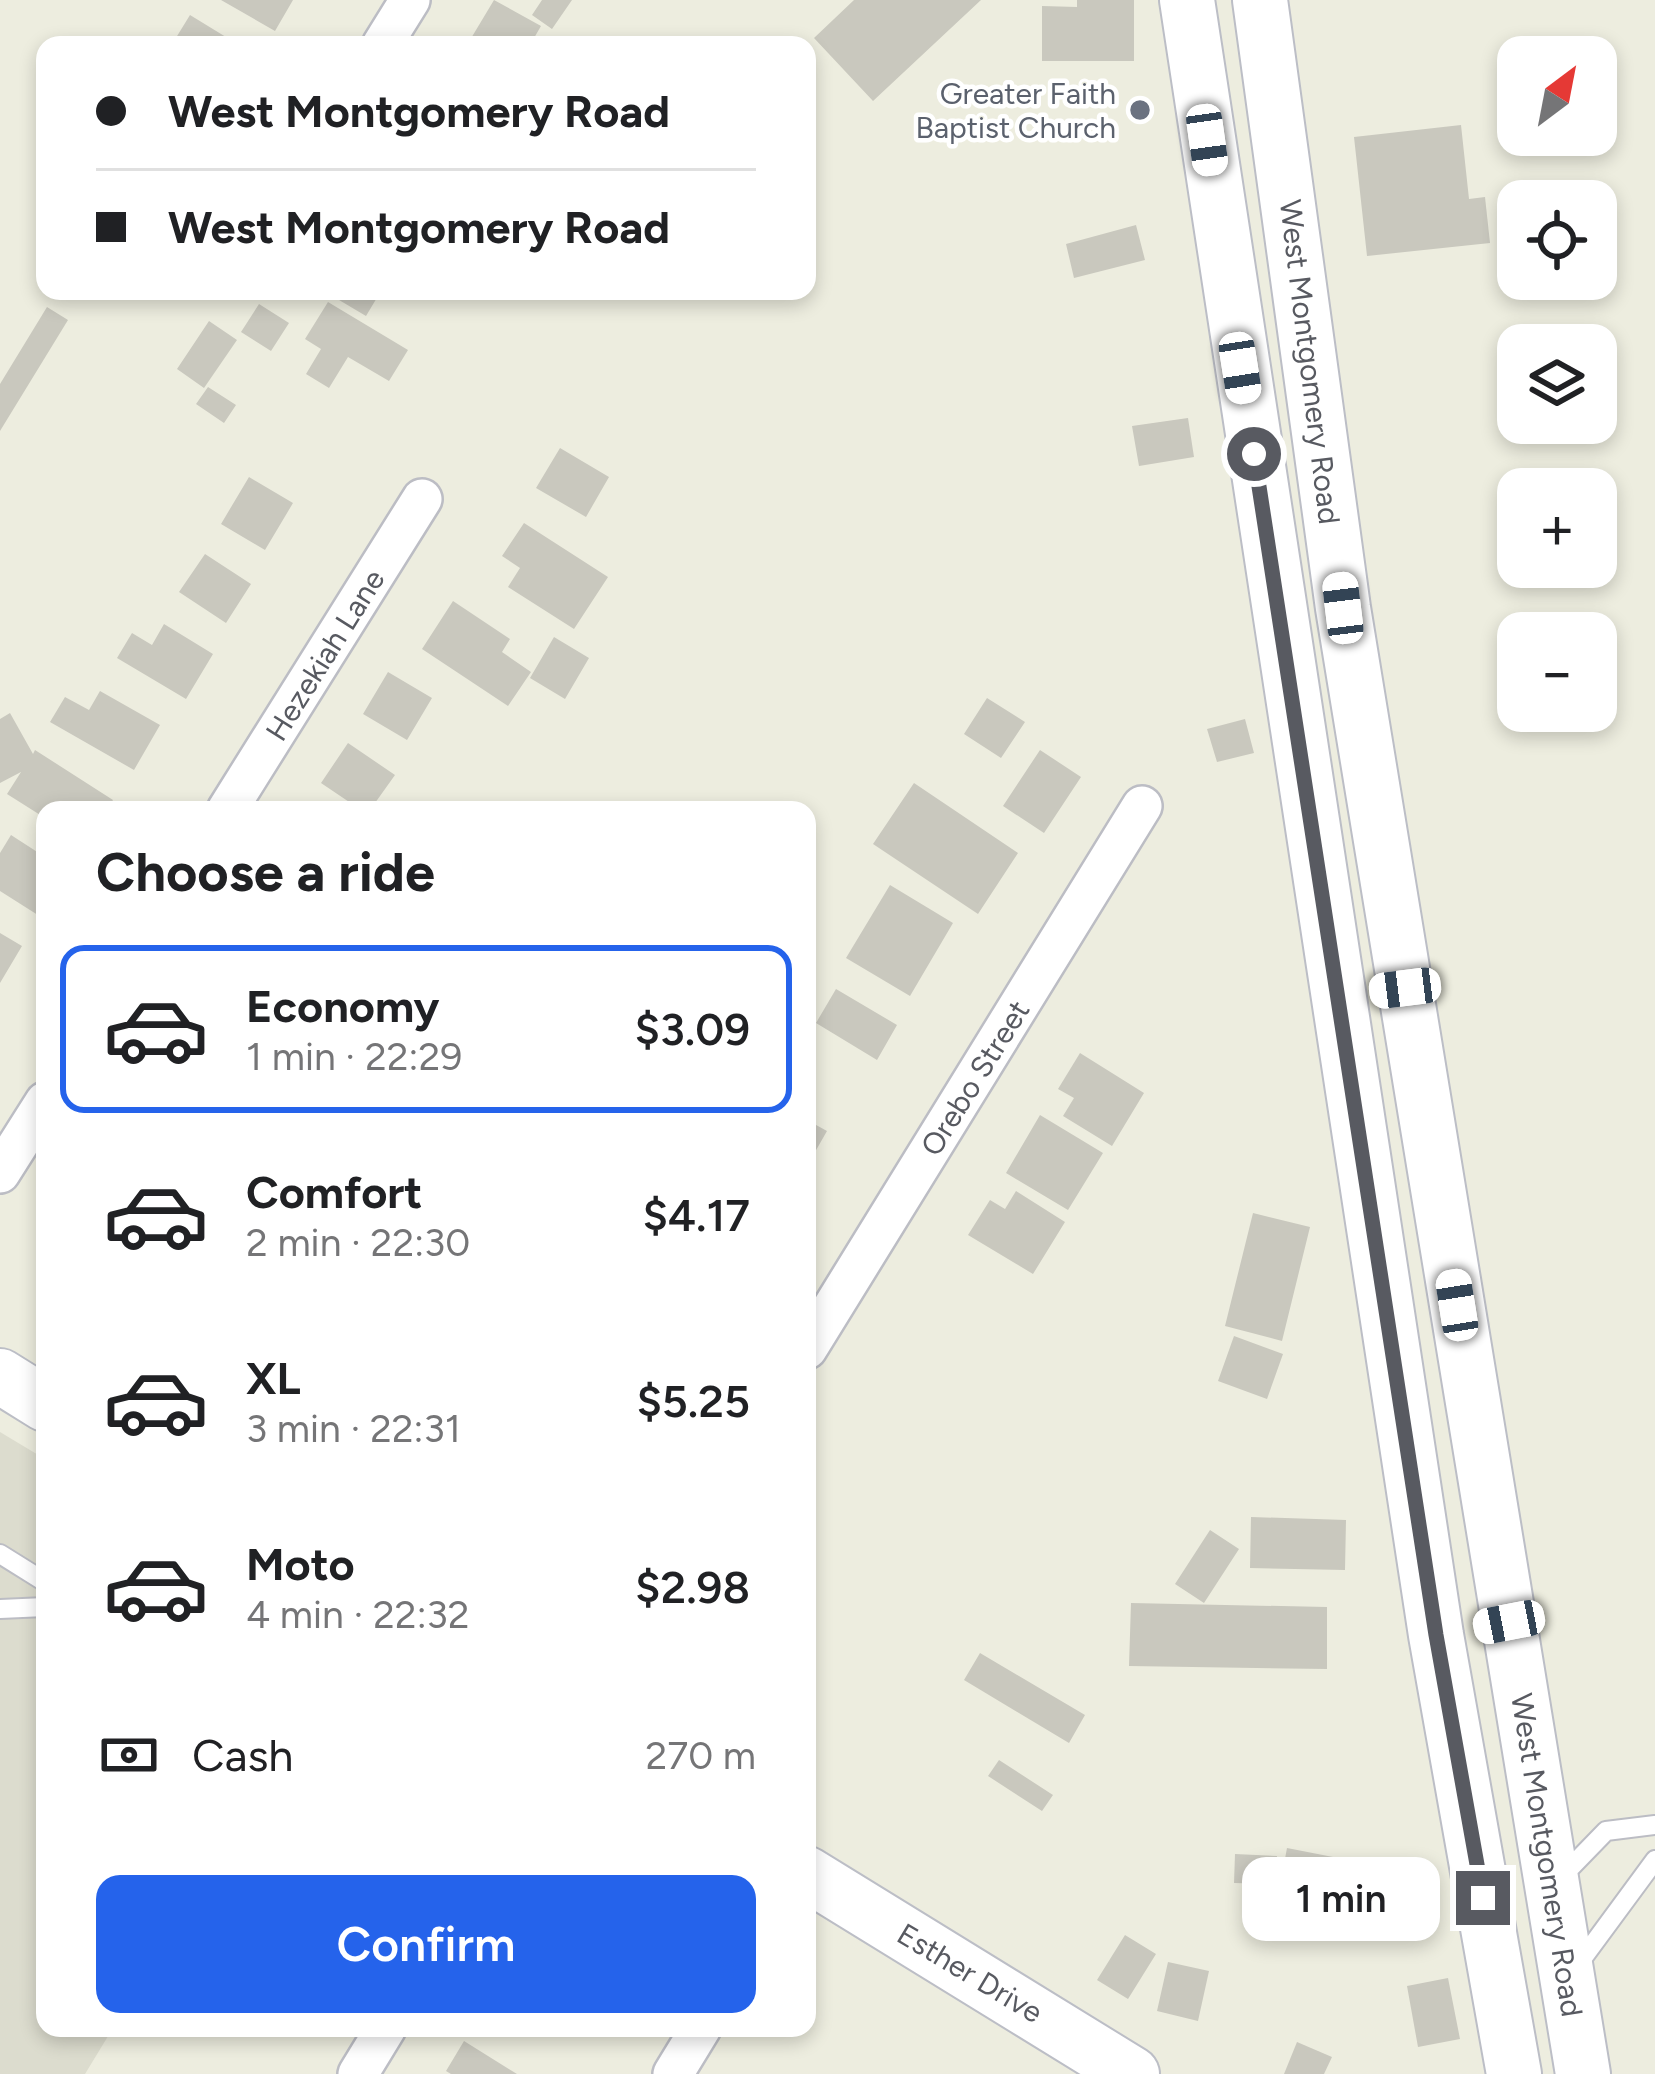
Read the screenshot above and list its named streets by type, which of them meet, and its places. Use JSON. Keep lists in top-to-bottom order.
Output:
{
  "streets": {
    "main road": ["West Montgomery Road", "Esther Drive"],
    "street": ["Hezekiah Lane", "Orebo Street"]
  },
  "places": ["Greater Faith Baptist Church"],
  "north": "top right",
  "page": {
    "map_buttons": ["+", "−"],
    "banner": ["West Montgomery Road", "West Montgomery Road"],
    "heading": "Choose a ride",
    "list": [
      {
        "name": "Economy",
        "note": "1 min · 22:29",
        "value": "$3.09"
      },
      {
        "name": "Comfort",
        "note": "2 min · 22:30",
        "value": "$4.17"
      },
      {
        "name": "XL",
        "note": "3 min · 22:31",
        "value": "$5.25"
      },
      {
        "name": "Moto",
        "note": "4 min · 22:32",
        "value": "$2.98"
      }
    ],
    "pay": ["Cash", "270 m"],
    "buttons": "Confirm",
    "bubble": "1 min"
  }
}
